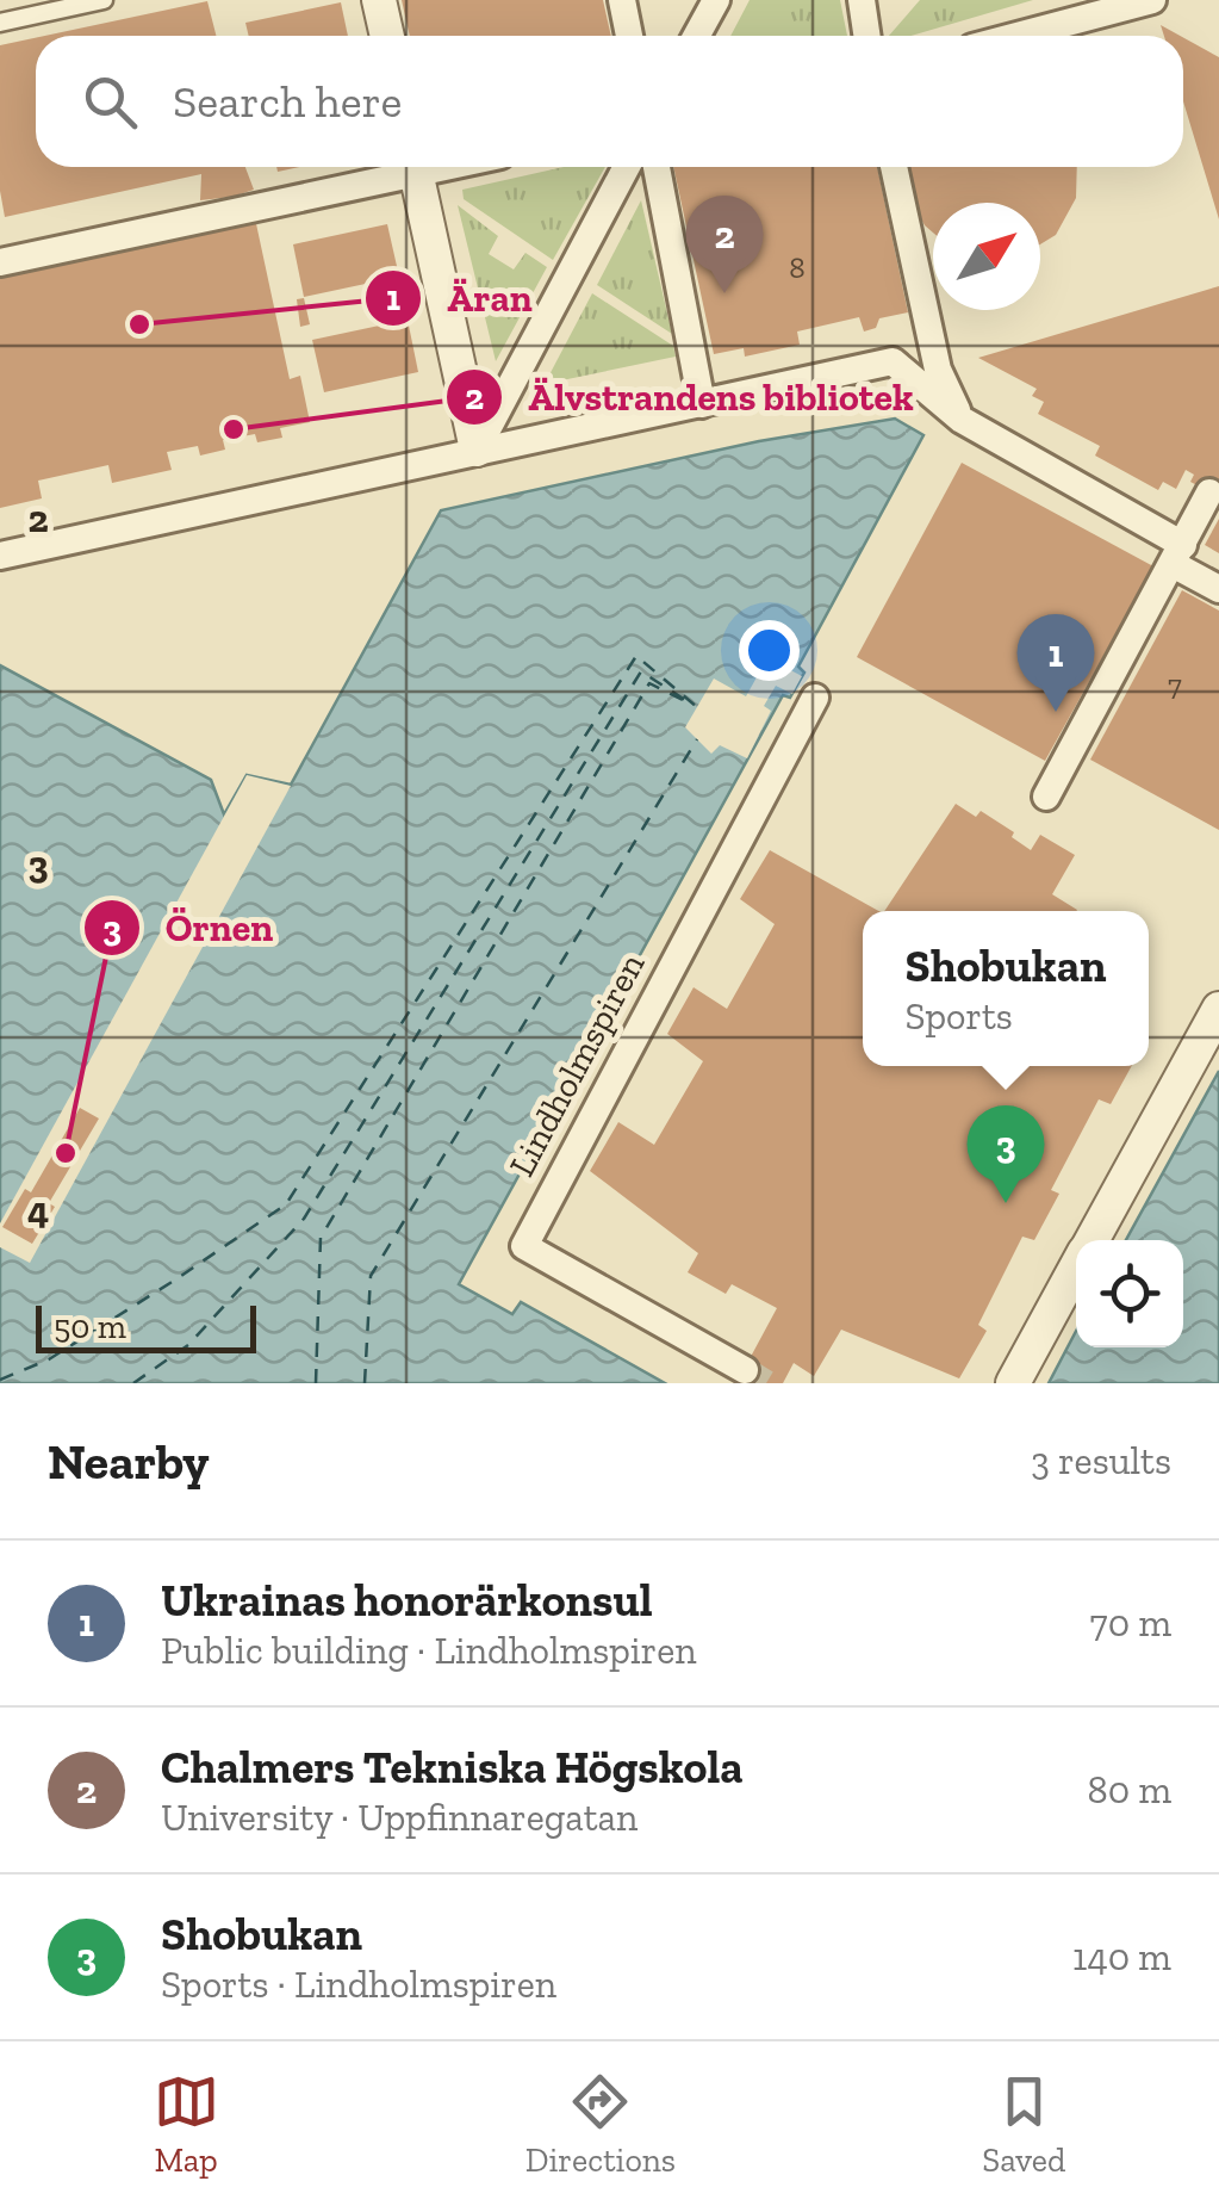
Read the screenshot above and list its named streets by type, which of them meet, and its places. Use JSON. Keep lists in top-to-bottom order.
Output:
{
  "streets": {
    "street": ["Lindholmspiren"]
  },
  "places": ["Äran", "Älvstrandens bibliotek", "Örnen"],
  "house_numbers": ["8", "7"],
  "scale_bar": "50 m",
  "north": "top right",
  "page": {
    "search": "Search here",
    "pins": ["2", "1", "3"],
    "popup": ["Shobukan", "Sports"],
    "scale": "50 m",
    "heading": ["Nearby", "3 results"],
    "list": [
      {
        "mark": "1",
        "name": "Ukrainas honorärkonsul",
        "note": "Public building · Lindholmspiren",
        "value": "70 m"
      },
      {
        "mark": "2",
        "name": "Chalmers Tekniska Högskola",
        "note": "University · Uppfinnaregatan",
        "value": "80 m"
      },
      {
        "mark": "3",
        "name": "Shobukan",
        "note": "Sports · Lindholmspiren",
        "value": "140 m"
      }
    ],
    "nav": ["Map", "Directions", "Saved"]
  },
  "grid": {
    "rows": ["2", "3", "4"]
  }
}
